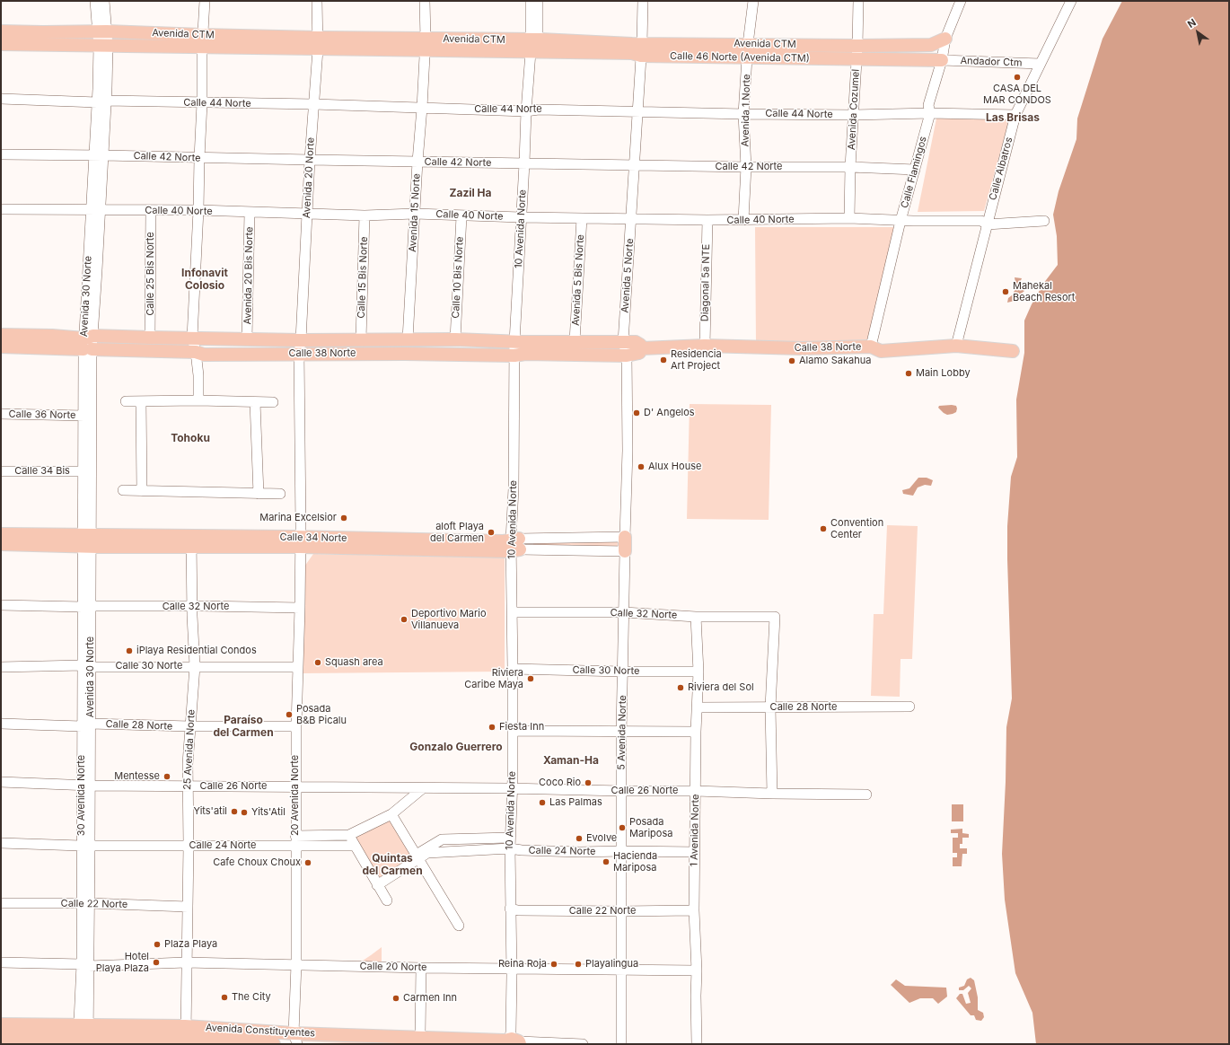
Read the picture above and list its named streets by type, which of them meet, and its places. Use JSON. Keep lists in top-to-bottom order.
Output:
{
  "streets": {
    "main road": [
      "Avenida CTM",
      "Calle 46 Norte (Avenida CTM)",
      "Avenida 5 Norte",
      "Calle 38 Norte",
      "Calle 34 Norte",
      "Avenida Constituyentes"
    ],
    "street": [
      "Andador Ctm",
      "Calle 44 Norte",
      "Avenida Cozumel",
      "Avenida 1 Norte",
      "Calle 42 Norte",
      "Calle Albatros",
      "Calle Flamingos",
      "Avenida 20 Norte",
      "Calle 40 Norte",
      "Avenida 15 Norte",
      "10 Avenida Norte",
      "Calle 25 Bis Norte",
      "Avenida 20 Bis Norte",
      "Calle 15 Bis Norte",
      "Calle 10 Bis Norte",
      "Avenida 5 Bis Norte",
      "Diagonal 5a NTE",
      "Avenida 30 Norte",
      "Calle 36 Norte",
      "Calle 34 Bis",
      "Calle 32 Norte",
      "Calle 30 Norte",
      "Calle 28 Norte",
      "5 Avenida Norte",
      "25 Avenida Norte",
      "Calle 26 Norte",
      "30 Avenida Norte",
      "20 Avenida Norte",
      "1 Avenida Norte",
      "Calle 24 Norte",
      "Calle 22 Norte",
      "Calle 20 Norte"
    ]
  },
  "crossings": [
    ["Avenida CTM", "Calle 46 Norte (Avenida CTM)"],
    ["Avenida CTM", "Avenida Cozumel"],
    ["Avenida CTM", "Avenida 1 Norte"],
    ["Avenida CTM", "Calle Flamingos"],
    ["Avenida CTM", "Avenida 20 Norte"],
    ["Avenida CTM", "Avenida 15 Norte"],
    ["Avenida CTM", "10 Avenida Norte"],
    ["Avenida CTM", "Avenida 5 Norte"],
    ["Avenida CTM", "Avenida 30 Norte"],
    ["Calle 46 Norte (Avenida CTM)", "Andador Ctm"],
    ["Calle 46 Norte (Avenida CTM)", "Avenida Cozumel"],
    ["Calle 46 Norte (Avenida CTM)", "Avenida 1 Norte"],
    ["Calle 46 Norte (Avenida CTM)", "Calle Flamingos"],
    ["Calle 46 Norte (Avenida CTM)", "Avenida 5 Norte"],
    ["Andador Ctm", "Calle Albatros"],
    ["Andador Ctm", "Calle Flamingos"],
    ["Calle 44 Norte", "Avenida Cozumel"],
    ["Calle 44 Norte", "Avenida 1 Norte"],
    ["Calle 44 Norte", "Calle Albatros"],
    ["Calle 44 Norte", "Calle Flamingos"],
    ["Calle 44 Norte", "Avenida 20 Norte"],
    ["Calle 44 Norte", "Avenida 15 Norte"],
    ["Calle 44 Norte", "10 Avenida Norte"],
    ["Calle 44 Norte", "Avenida 5 Norte"],
    ["Calle 44 Norte", "Avenida 30 Norte"],
    ["Avenida Cozumel", "Calle 42 Norte"],
    ["Avenida Cozumel", "Calle 40 Norte"],
    ["Avenida 1 Norte", "Calle 42 Norte"],
    ["Avenida 1 Norte", "Calle 40 Norte"],
    ["Calle 42 Norte", "Calle Flamingos"],
    ["Calle 42 Norte", "Avenida 20 Norte"],
    ["Calle 42 Norte", "Avenida 15 Norte"],
    ["Calle 42 Norte", "10 Avenida Norte"],
    ["Calle 42 Norte", "Avenida 5 Norte"],
    ["Calle 42 Norte", "Avenida 30 Norte"],
    ["Calle Albatros", "Calle 40 Norte"],
    ["Calle Albatros", "Calle 38 Norte"],
    ["Calle Flamingos", "Calle 40 Norte"],
    ["Calle Flamingos", "Calle 38 Norte"],
    ["Avenida 20 Norte", "Calle 40 Norte"],
    ["Avenida 20 Norte", "Calle 38 Norte"],
    ["Calle 40 Norte", "Avenida 15 Norte"],
    ["Calle 40 Norte", "10 Avenida Norte"],
    ["Calle 40 Norte", "Calle 25 Bis Norte"],
    ["Calle 40 Norte", "Avenida 20 Bis Norte"],
    ["Calle 40 Norte", "Avenida 5 Norte"],
    ["Calle 40 Norte", "Calle 15 Bis Norte"],
    ["Calle 40 Norte", "Calle 10 Bis Norte"],
    ["Calle 40 Norte", "Avenida 5 Bis Norte"],
    ["Calle 40 Norte", "Diagonal 5a NTE"],
    ["Calle 40 Norte", "Avenida 30 Norte"],
    ["Avenida 15 Norte", "Calle 38 Norte"],
    ["10 Avenida Norte", "Calle 38 Norte"],
    ["10 Avenida Norte", "Calle 34 Norte"],
    ["10 Avenida Norte", "Calle 32 Norte"],
    ["10 Avenida Norte", "Calle 30 Norte"],
    ["10 Avenida Norte", "Calle 26 Norte"],
    ["10 Avenida Norte", "Calle 24 Norte"],
    ["10 Avenida Norte", "Calle 22 Norte"],
    ["10 Avenida Norte", "Calle 20 Norte"],
    ["10 Avenida Norte", "Avenida Constituyentes"],
    ["Calle 25 Bis Norte", "Calle 38 Norte"],
    ["Avenida 20 Bis Norte", "Calle 38 Norte"],
    ["Avenida 5 Norte", "Calle 38 Norte"],
    ["Avenida 5 Norte", "Calle 34 Norte"],
    ["Avenida 5 Norte", "5 Avenida Norte"],
    ["Calle 15 Bis Norte", "Calle 38 Norte"],
    ["Calle 10 Bis Norte", "Calle 38 Norte"],
    ["Avenida 5 Bis Norte", "Calle 38 Norte"],
    ["Diagonal 5a NTE", "Calle 38 Norte"],
    ["Avenida 30 Norte", "Calle 38 Norte"],
    ["Avenida 30 Norte", "Calle 36 Norte"],
    ["Avenida 30 Norte", "Calle 34 Bis"],
    ["Avenida 30 Norte", "Calle 34 Norte"],
    ["Avenida 30 Norte", "Calle 32 Norte"],
    ["Avenida 30 Norte", "Calle 30 Norte"],
    ["Avenida 30 Norte", "Calle 28 Norte"],
    ["Avenida 30 Norte", "30 Avenida Norte"],
    ["Calle 34 Norte", "5 Avenida Norte"],
    ["Calle 34 Norte", "25 Avenida Norte"],
    ["Calle 34 Norte", "20 Avenida Norte"],
    ["Calle 32 Norte", "Calle 28 Norte"],
    ["Calle 32 Norte", "5 Avenida Norte"],
    ["Calle 32 Norte", "25 Avenida Norte"],
    ["Calle 32 Norte", "20 Avenida Norte"],
    ["Calle 32 Norte", "1 Avenida Norte"],
    ["Calle 30 Norte", "5 Avenida Norte"],
    ["Calle 30 Norte", "25 Avenida Norte"],
    ["Calle 30 Norte", "30 Avenida Norte"],
    ["Calle 30 Norte", "20 Avenida Norte"],
    ["Calle 30 Norte", "1 Avenida Norte"],
    ["Calle 28 Norte", "25 Avenida Norte"],
    ["Calle 28 Norte", "30 Avenida Norte"],
    ["Calle 28 Norte", "20 Avenida Norte"],
    ["Calle 28 Norte", "1 Avenida Norte"],
    ["5 Avenida Norte", "Calle 26 Norte"],
    ["5 Avenida Norte", "Calle 24 Norte"],
    ["5 Avenida Norte", "Calle 22 Norte"],
    ["5 Avenida Norte", "Calle 20 Norte"],
    ["25 Avenida Norte", "Calle 26 Norte"],
    ["25 Avenida Norte", "Calle 24 Norte"],
    ["25 Avenida Norte", "Calle 22 Norte"],
    ["25 Avenida Norte", "Calle 20 Norte"],
    ["25 Avenida Norte", "Avenida Constituyentes"],
    ["Calle 26 Norte", "30 Avenida Norte"],
    ["Calle 26 Norte", "20 Avenida Norte"],
    ["Calle 26 Norte", "1 Avenida Norte"],
    ["30 Avenida Norte", "Calle 24 Norte"],
    ["30 Avenida Norte", "Calle 22 Norte"],
    ["30 Avenida Norte", "Calle 20 Norte"],
    ["30 Avenida Norte", "Avenida Constituyentes"],
    ["20 Avenida Norte", "Calle 24 Norte"],
    ["20 Avenida Norte", "Calle 20 Norte"],
    ["20 Avenida Norte", "Avenida Constituyentes"],
    ["1 Avenida Norte", "Calle 24 Norte"],
    ["1 Avenida Norte", "Calle 22 Norte"],
    ["1 Avenida Norte", "Calle 20 Norte"]
  ],
  "districts": [
    "Las Brisas",
    "Zazil Ha",
    "Infonavit Colosio",
    "Tohoku",
    "Paraíso del Carmen",
    "Gonzalo Guerrero",
    "Xaman-Ha",
    "Quintas del Carmen"
  ],
  "places": [
    "CASA DEL MAR CONDOS",
    "Mahekal Beach Resort",
    "Residencia Art Project",
    "Alamo Sakahua",
    "Main Lobby",
    "D' Angelos",
    "Alux House",
    "Marina Excelsior",
    "Convention Center",
    "aloft Playa del Carmen",
    "Deportivo Mario Villanueva",
    "iPlaya Residential Condos",
    "Squash area",
    "Riviera Caribe Maya",
    "Riviera del Sol",
    "Posada B&B Picalu",
    "Fiesta Inn",
    "Mentesse",
    "Coco Rio",
    "Las Palmas",
    "Yits'atil",
    "Yits'Atil",
    "Posada Mariposa",
    "Evolve",
    "Hacienda Mariposa",
    "Cafe Choux Choux",
    "Plaza Playa",
    "Hotel Playa Plaza",
    "Reina Roja",
    "Playalingua",
    "The City",
    "Carmen Inn"
  ],
  "north": "top left"
}
